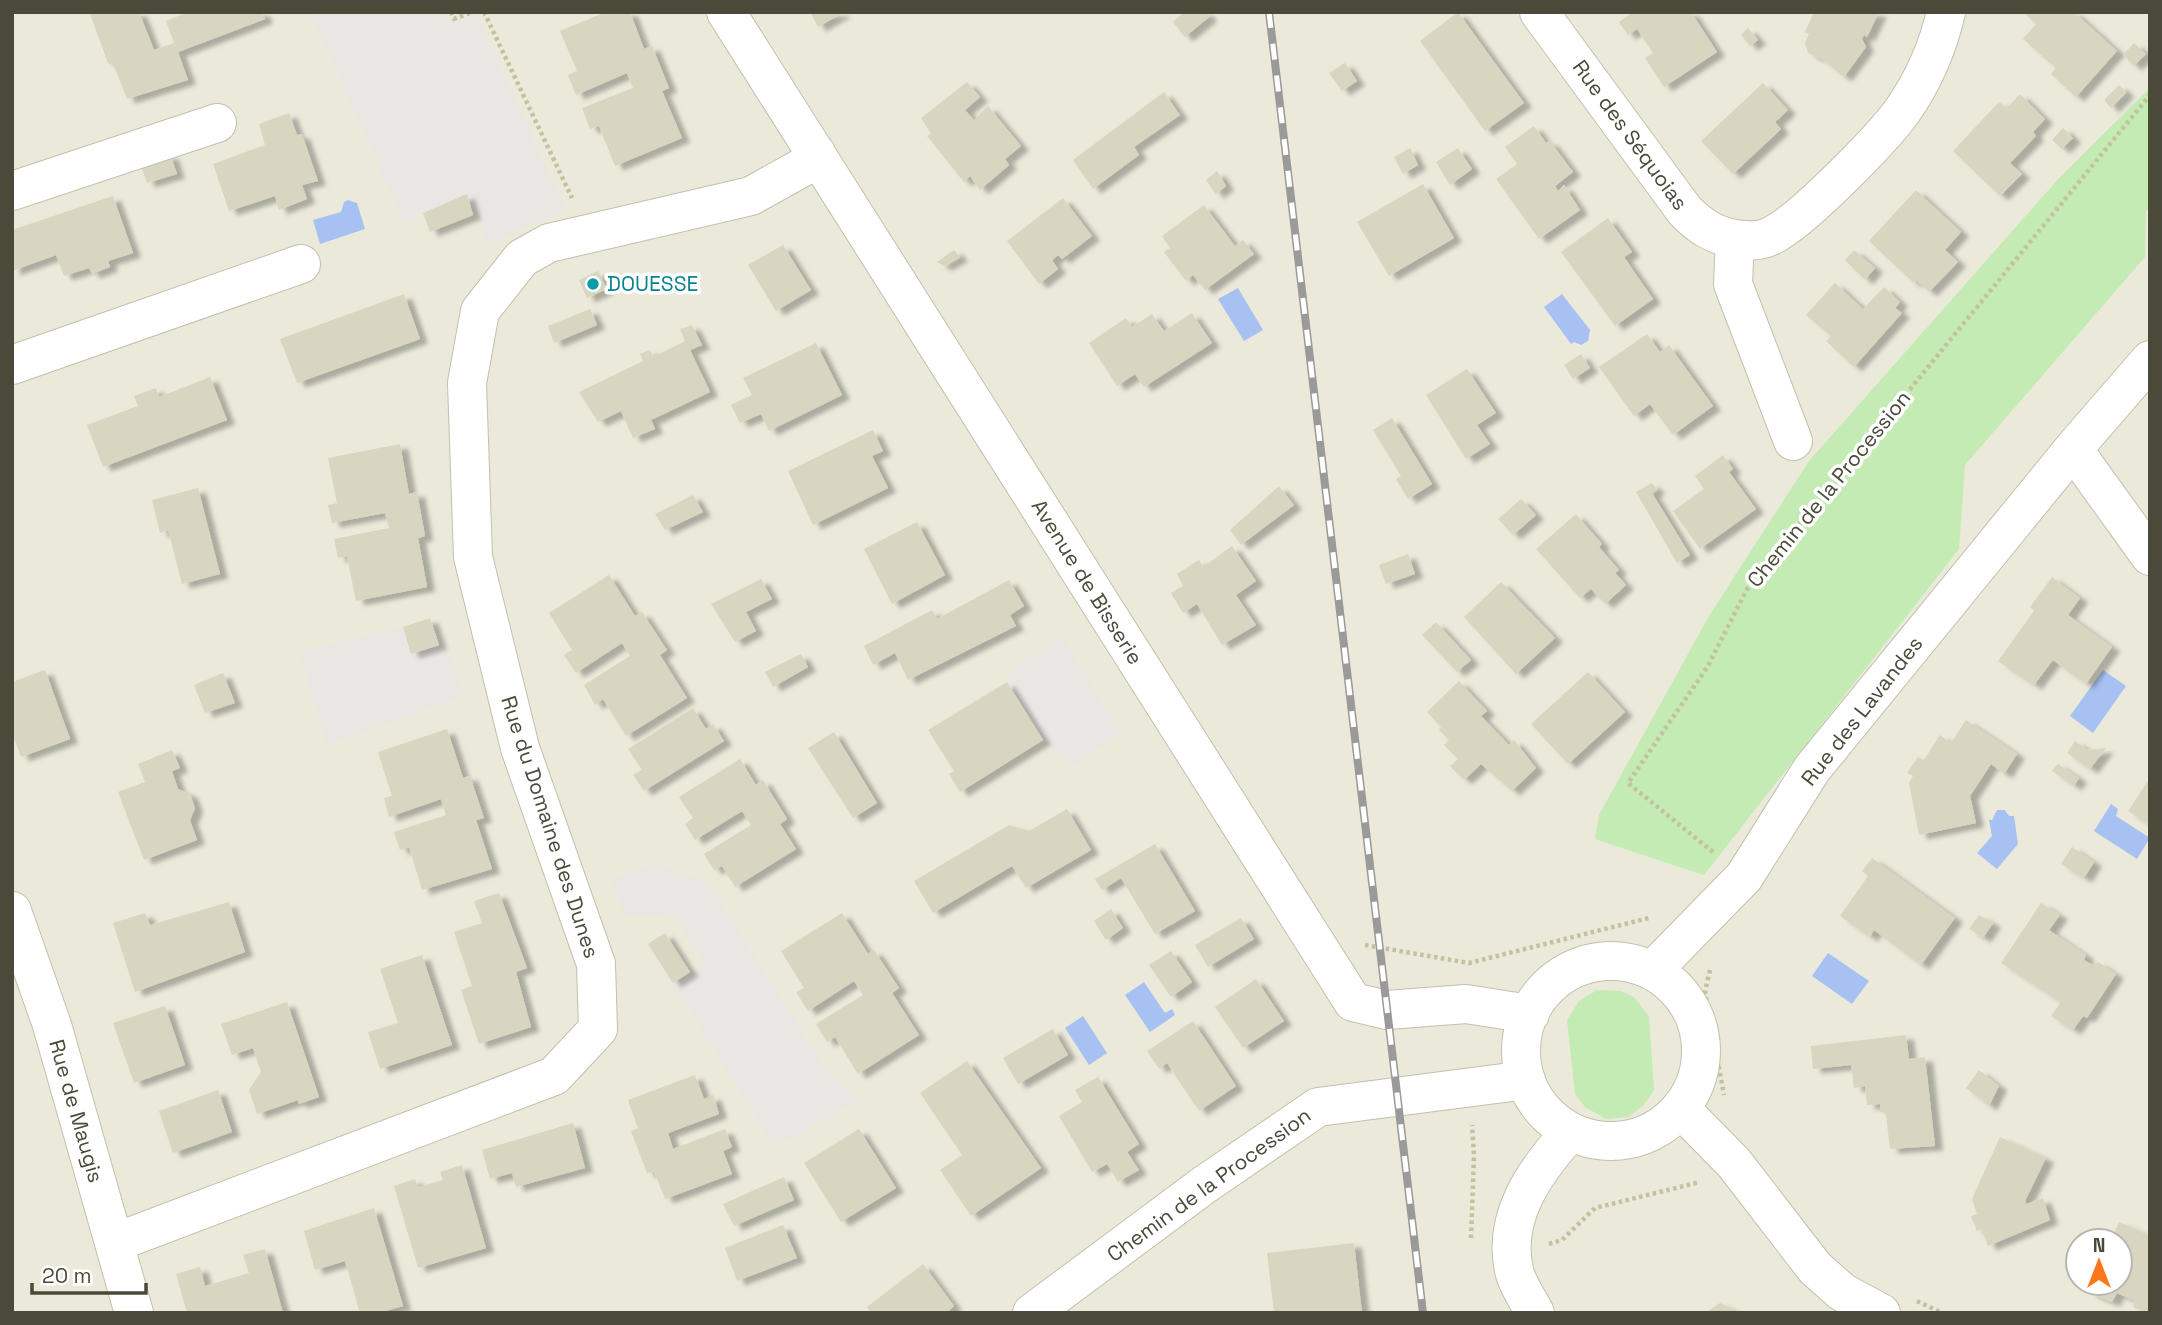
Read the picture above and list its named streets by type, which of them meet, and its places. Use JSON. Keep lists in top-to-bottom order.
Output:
{
  "streets": {
    "street": [
      "Rue des Séquoias",
      "Chemin de la Procession",
      "Avenue de Bisserie",
      "Rue des Lavandes",
      "Rue du Domaine des Dunes",
      "Rue de Maugis"
    ]
  },
  "crossings": [
    ["Chemin de la Procession", "Avenue de Bisserie"],
    ["Chemin de la Procession", "Rue des Lavandes"],
    ["Avenue de Bisserie", "Rue des Lavandes"],
    ["Avenue de Bisserie", "Rue du Domaine des Dunes"],
    ["Rue du Domaine des Dunes", "Rue de Maugis"]
  ],
  "places": ["DOUESSE"],
  "scale_bar": "20 m",
  "north": "top"
}
